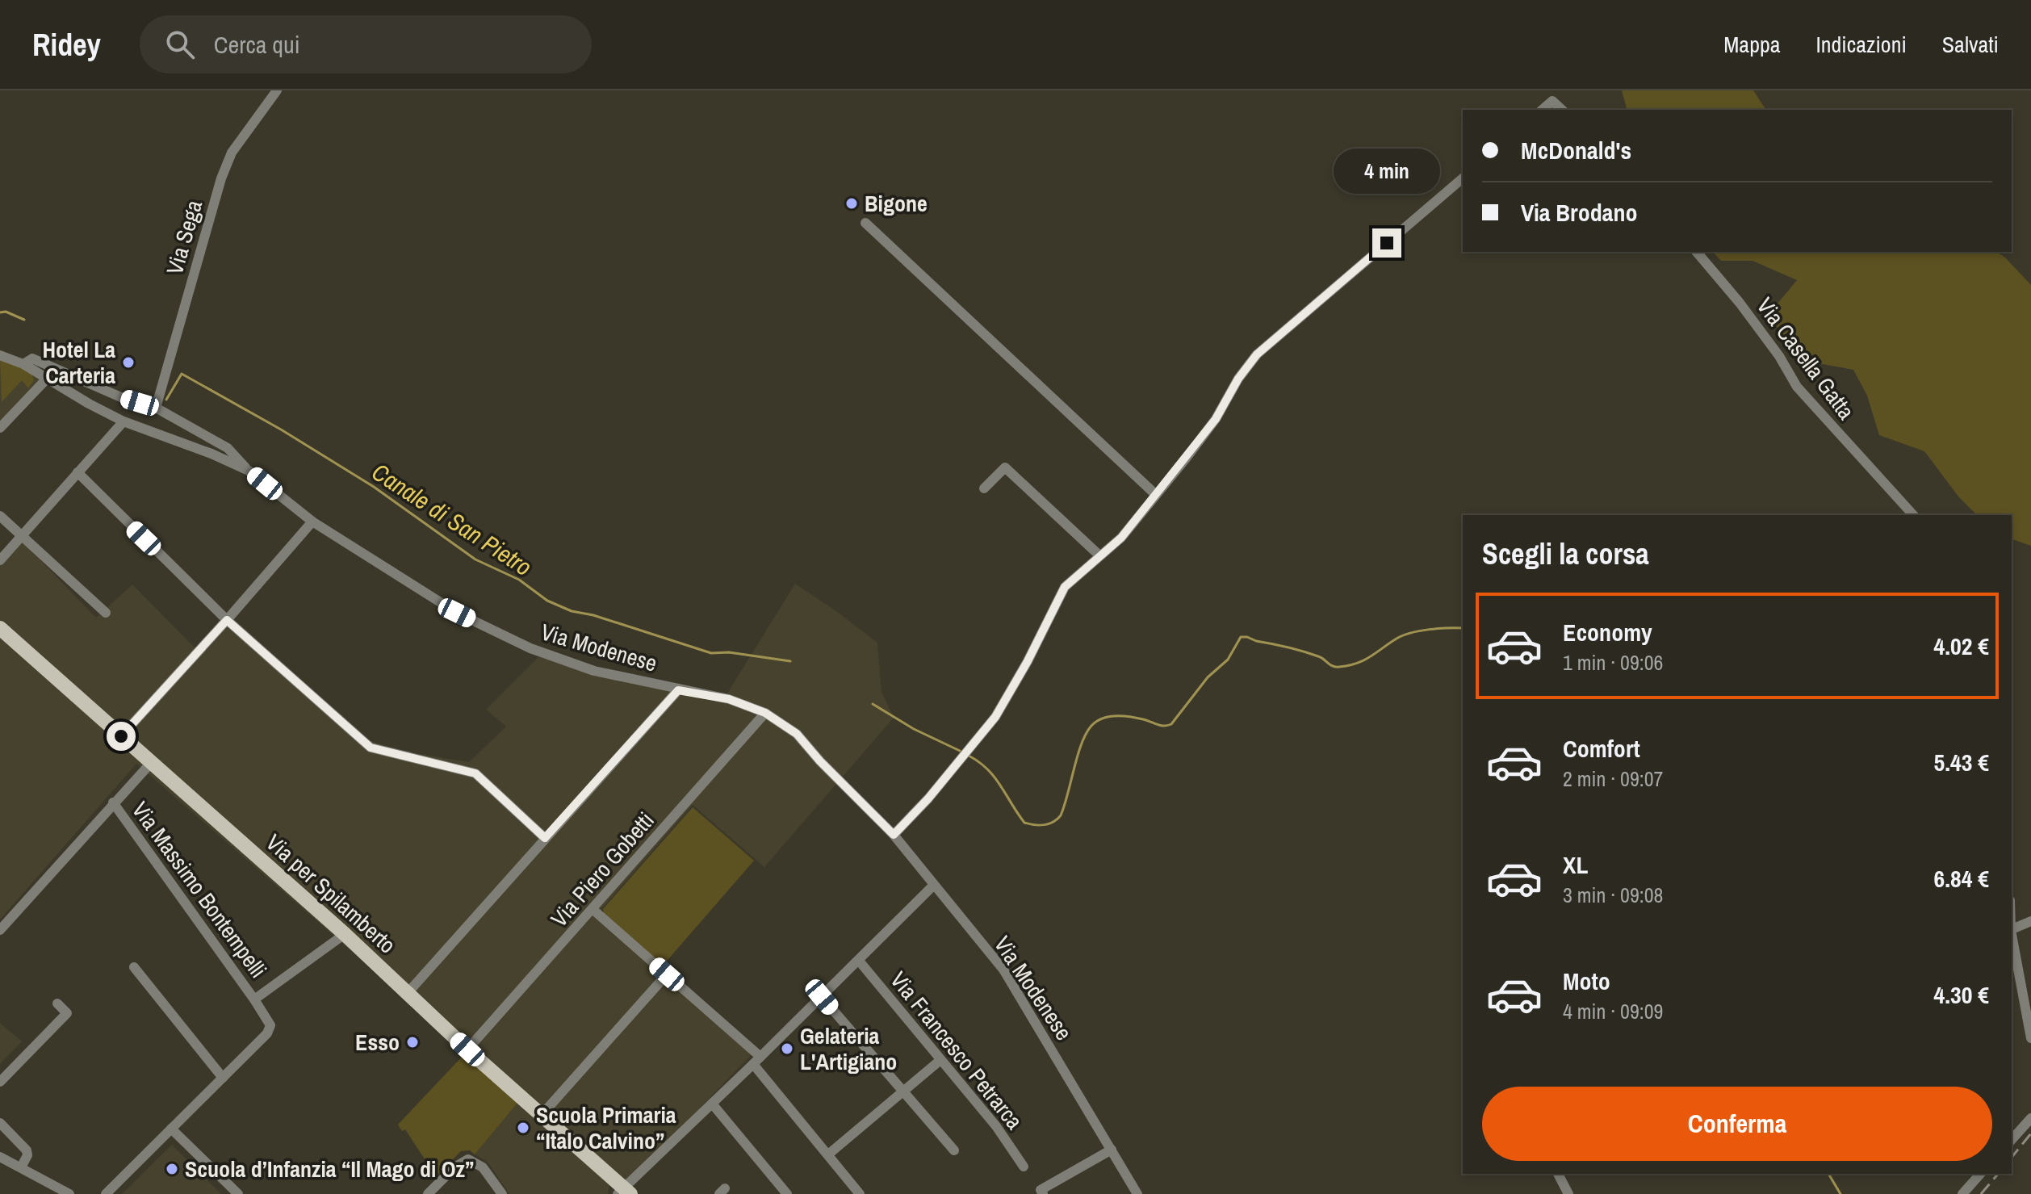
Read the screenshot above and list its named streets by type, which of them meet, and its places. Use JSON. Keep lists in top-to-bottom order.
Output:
{
  "streets": {
    "main road": ["Via per Spilamberto"],
    "street": [
      "Via Sega",
      "Via Casella Gatta",
      "Via Modenese",
      "Via Piero Gobetti",
      "Via Massimo Bontempelli",
      "Via Francesco Petrarca"
    ]
  },
  "crossings": [
    ["Via Modenese", "Via Piero Gobetti"],
    ["Via Piero Gobetti", "Via per Spilamberto"],
    ["Via Massimo Bontempelli", "Via per Spilamberto"]
  ],
  "water": ["Canale di San Pietro"],
  "places": [
    "Bigone",
    "Hotel La Carteria",
    "Esso",
    "Gelateria L'Artigiano",
    "Scuola Primaria “Italo Calvino”",
    "Scuola d’Infanzia “Il Mago di Oz”"
  ],
  "page": {
    "header": "Ridey",
    "search": "Cerca qui",
    "nav": ["Mappa", "Indicazioni", "Salvati"],
    "banner": ["McDonald's", "Via Brodano"],
    "bubble": "4 min",
    "heading": "Scegli la corsa",
    "list": [
      {
        "name": "Economy",
        "note": "1 min · 09:06",
        "value": "4.02 €"
      },
      {
        "name": "Comfort",
        "note": "2 min · 09:07",
        "value": "5.43 €"
      },
      {
        "name": "XL",
        "note": "3 min · 09:08",
        "value": "6.84 €"
      },
      {
        "name": "Moto",
        "note": "4 min · 09:09",
        "value": "4.30 €"
      }
    ],
    "buttons": "Conferma"
  }
}
